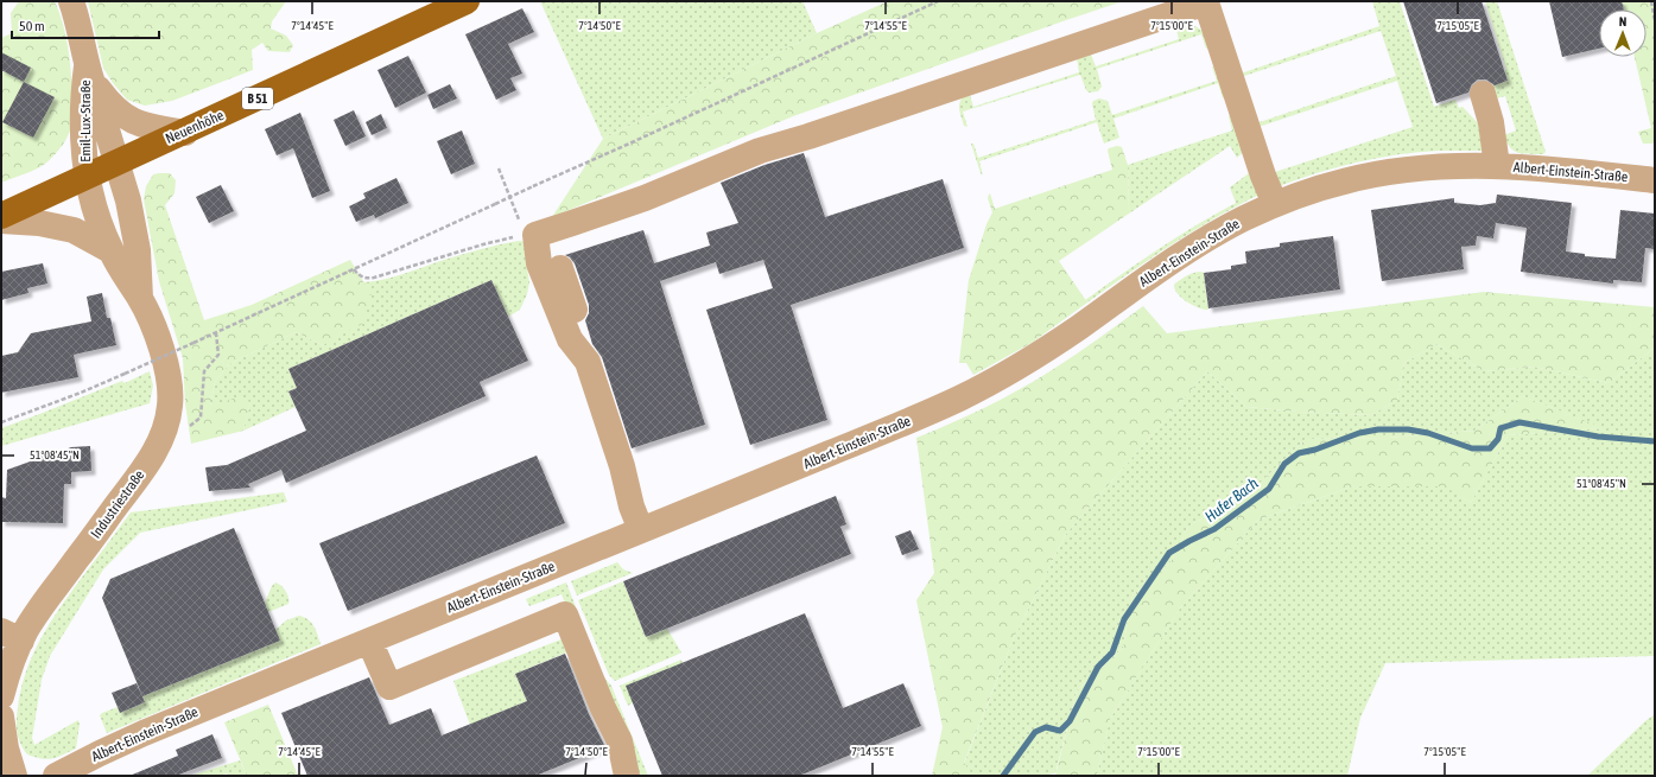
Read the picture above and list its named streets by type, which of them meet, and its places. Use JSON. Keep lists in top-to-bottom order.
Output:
{
  "streets": {
    "main road": ["B 51", "Neuenhöhe"],
    "street": ["Emil-Lux-Straße", "Albert-Einstein-Straße", "Industriestraße"]
  },
  "crossings": [
    ["Emil-Lux-Straße", "Neuenhöhe"],
    ["Emil-Lux-Straße", "Industriestraße"],
    ["Neuenhöhe", "Industriestraße"]
  ],
  "water": ["Hufer Bach"],
  "scale_bar": "50 m",
  "north": "top",
  "coordinates": [
    "7°14'45\"E",
    "7°14'50\"E",
    "7°14'55\"E",
    "7°15'00\"E",
    "7°15'05\"E",
    "51°08'45\"N"
  ]
}
